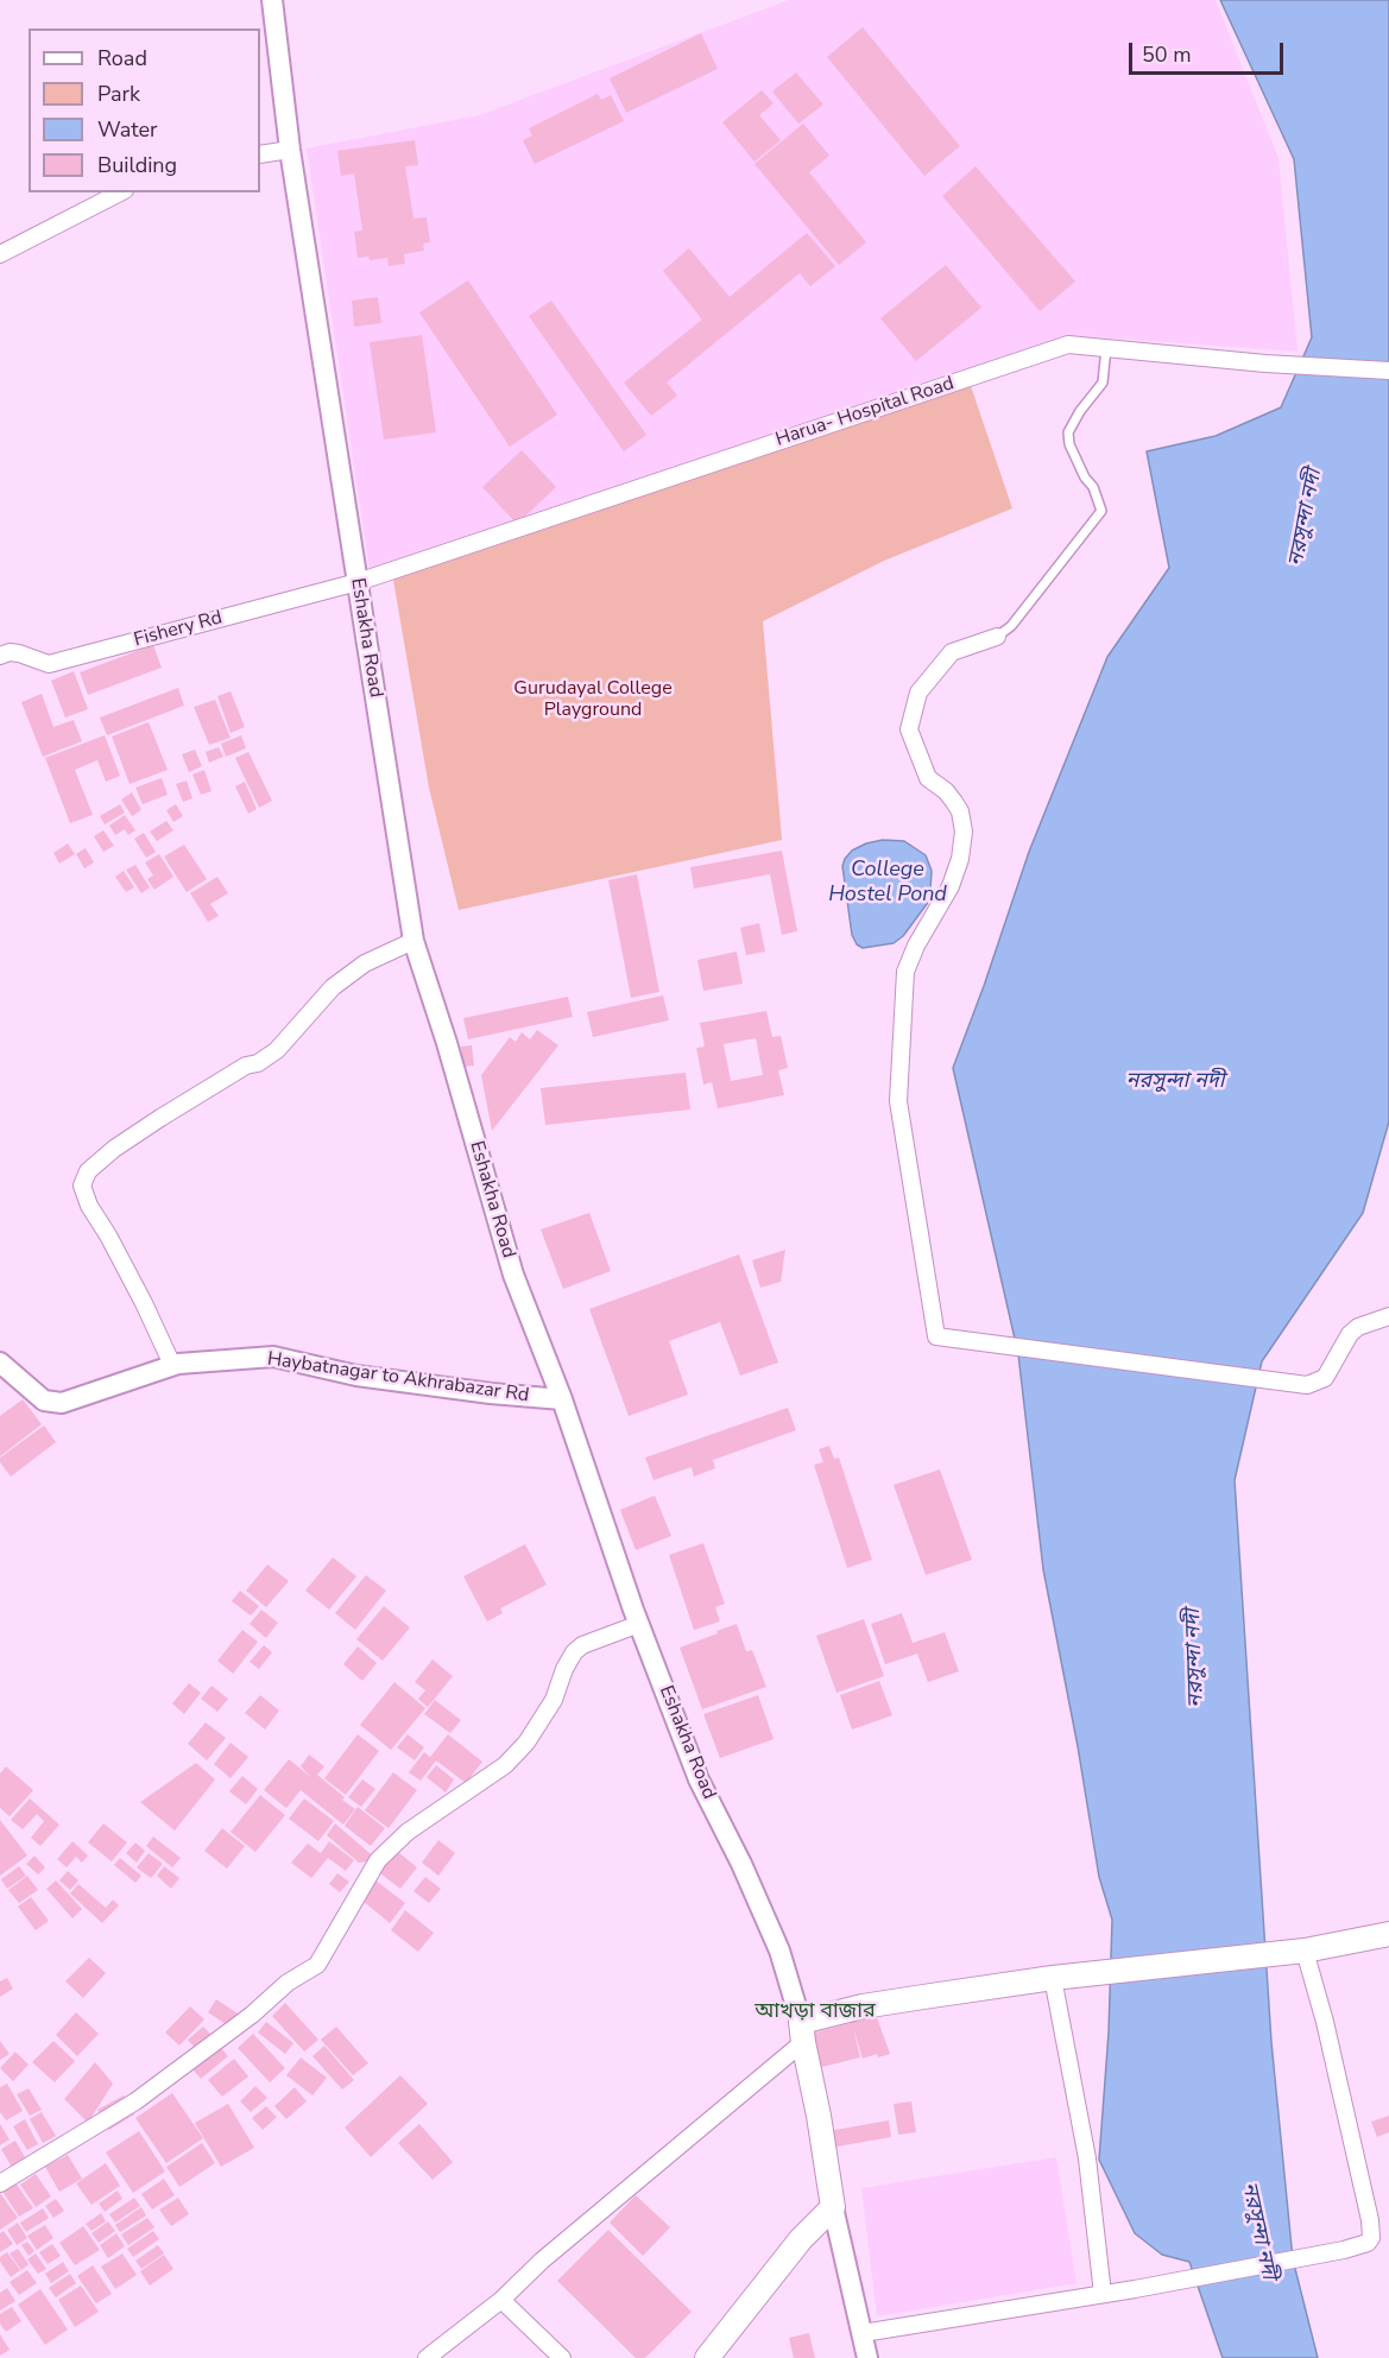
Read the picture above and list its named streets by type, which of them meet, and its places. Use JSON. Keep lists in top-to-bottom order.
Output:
{
  "streets": {
    "main road": ["Eshakha Road"],
    "street": ["Harua- Hospital Road", "Fishery Rd", "Haybatnagar to Akhrabazar Rd"]
  },
  "crossings": [
    ["Harua- Hospital Road", "Fishery Rd"],
    ["Harua- Hospital Road", "Eshakha Road"],
    ["Fishery Rd", "Eshakha Road"],
    ["Eshakha Road", "Haybatnagar to Akhrabazar Rd"]
  ],
  "districts": ["আখড়া বাজার"],
  "water": ["নরসুন্দা নদী", "College Hostel Pond"],
  "parks": ["Gurudayal College Playground"],
  "legend": [
    "Road",
    "Park",
    "Water",
    "Building"
  ],
  "scale_bar": "50 m"
}
